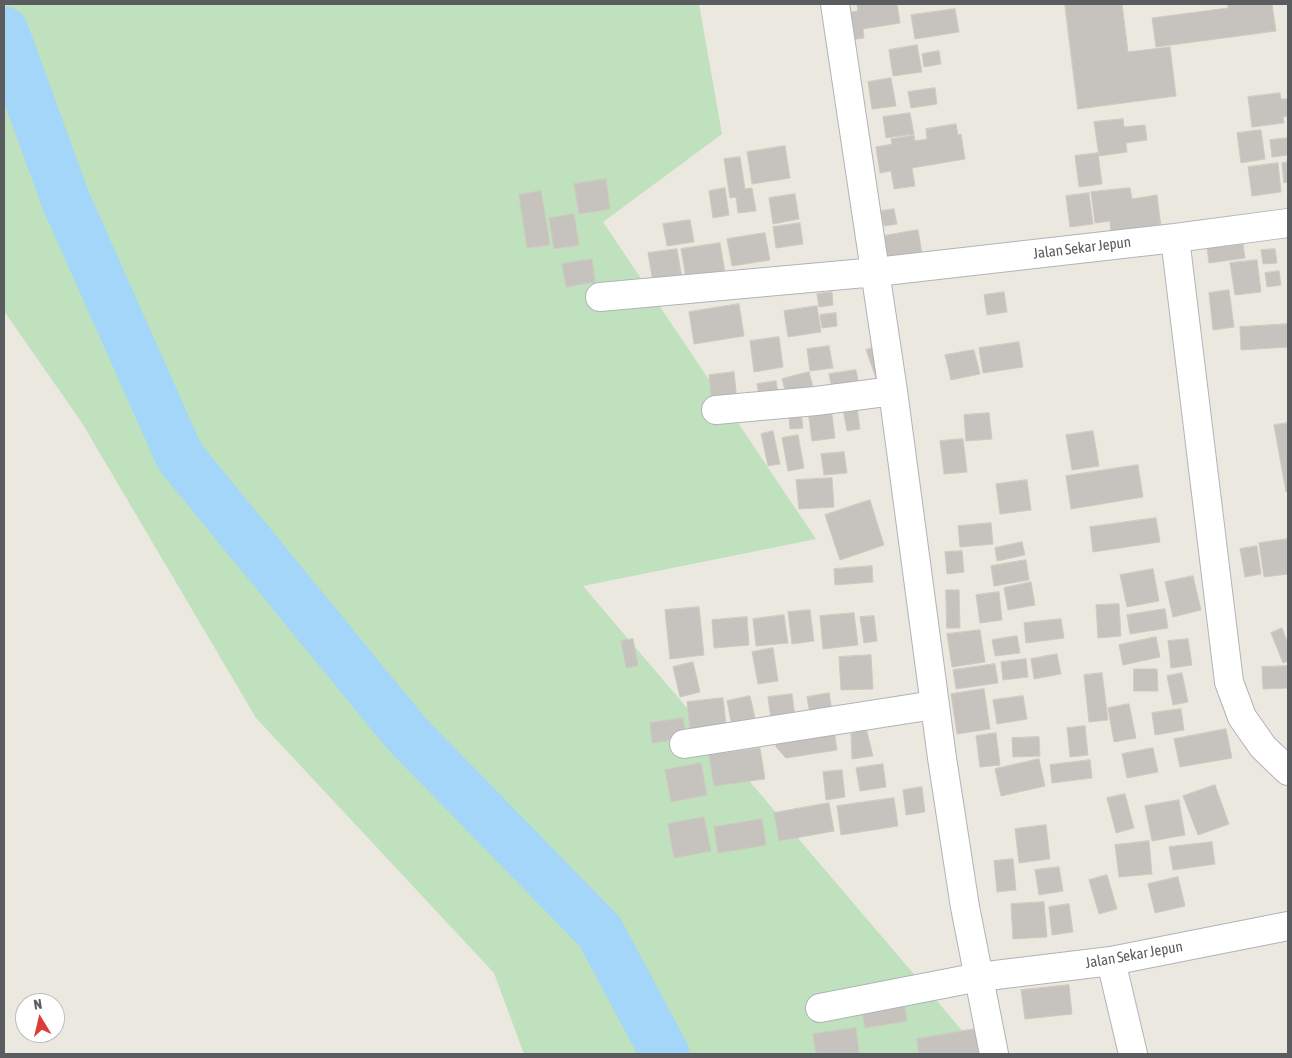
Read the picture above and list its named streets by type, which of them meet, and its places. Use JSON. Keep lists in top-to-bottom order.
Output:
{
  "streets": {
    "street": ["Jalan Sekar Jepun"]
  },
  "north": "top"
}
